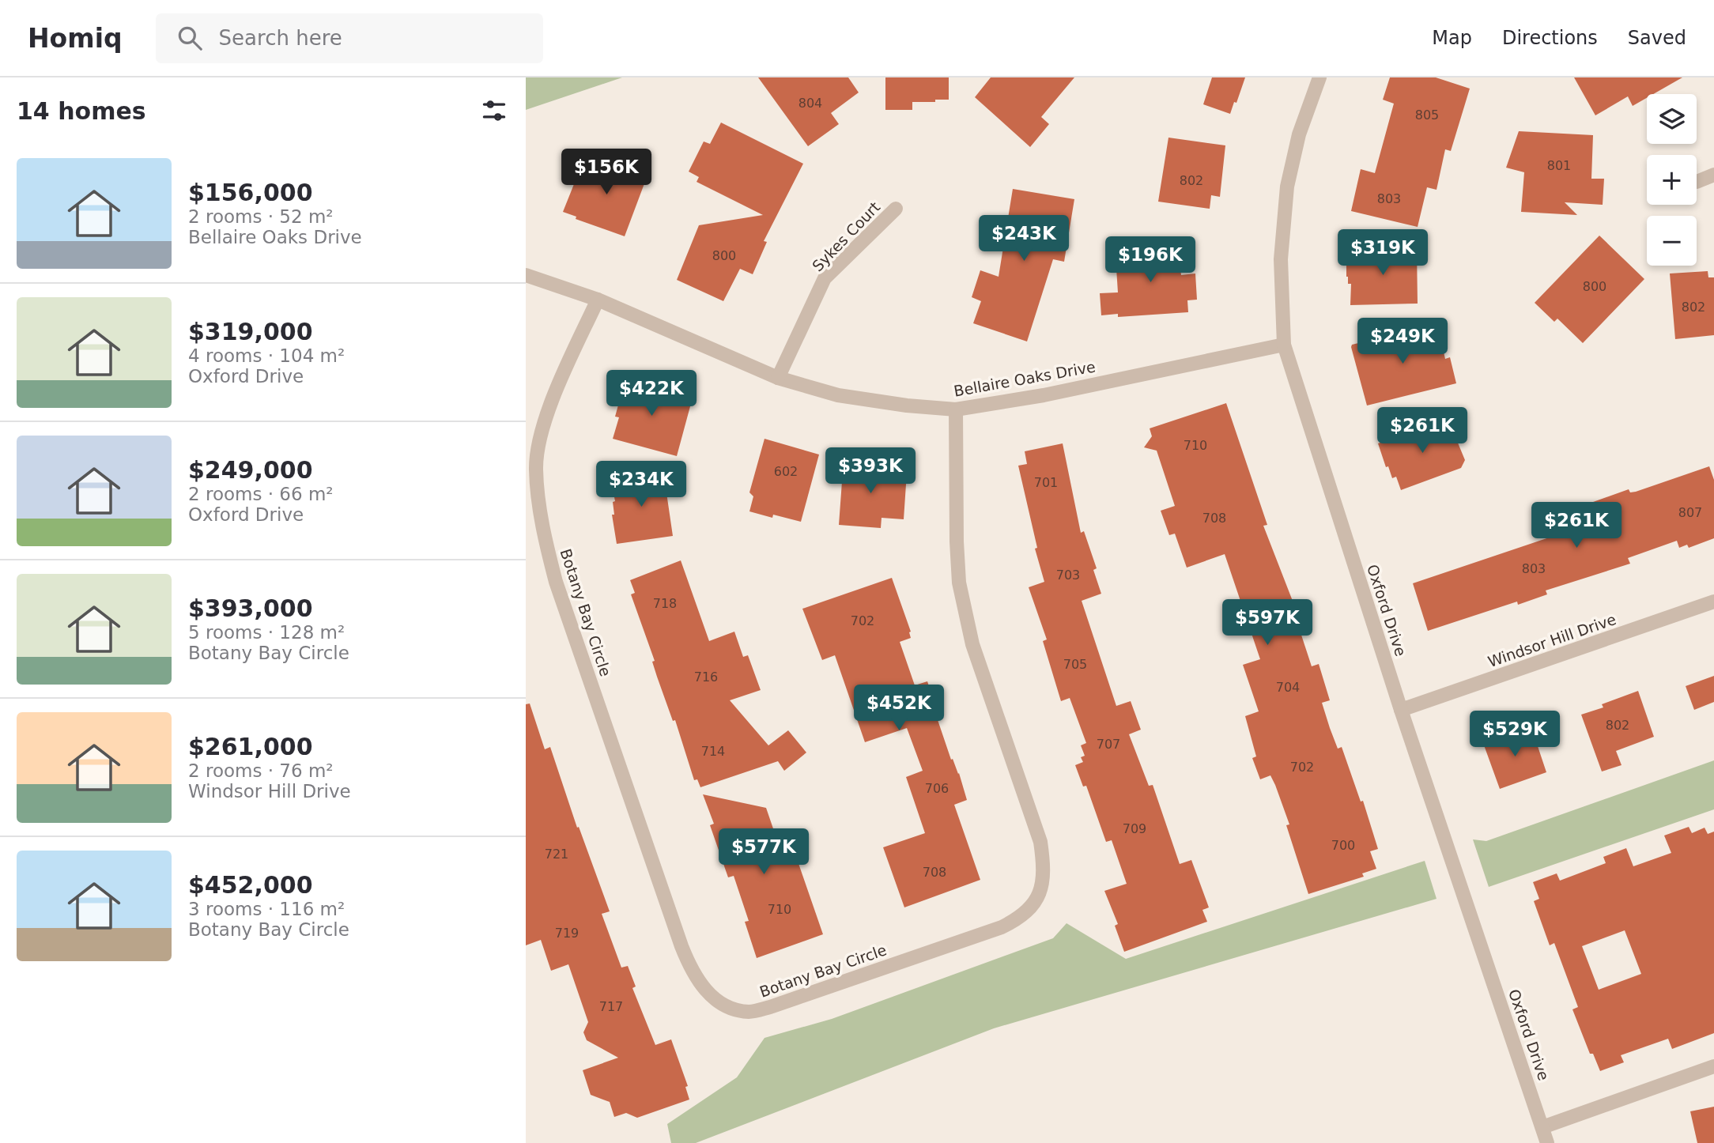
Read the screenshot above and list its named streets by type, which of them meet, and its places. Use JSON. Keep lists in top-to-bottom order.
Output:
{
  "streets": {
    "street": [
      "Sykes Court",
      "Bellaire Oaks Drive",
      "Oxford Drive",
      "Botany Bay Circle",
      "Windsor Hill Drive"
    ]
  },
  "crossings": [
    ["Sykes Court", "Bellaire Oaks Drive"],
    ["Bellaire Oaks Drive", "Oxford Drive"],
    ["Bellaire Oaks Drive", "Botany Bay Circle"],
    ["Oxford Drive", "Windsor Hill Drive"]
  ],
  "house_numbers": [
    "804",
    "805",
    "801",
    "802",
    "803",
    "800",
    "800",
    "802",
    "710",
    "602",
    "701",
    "807",
    "708",
    "803",
    "703",
    "718",
    "702",
    "705",
    "716",
    "704",
    "802",
    "707",
    "714",
    "702",
    "706",
    "709",
    "700",
    "721",
    "708",
    "710",
    "719",
    "717"
  ],
  "page": {
    "header": "Homiq",
    "search": "Search here",
    "nav": ["Map", "Directions", "Saved"],
    "heading": "14 homes",
    "map_buttons": ["+", "−"],
    "list": [
      {
        "name": "$156,000",
        "note": "2 rooms · 52 m² · Bellaire Oaks Drive"
      },
      {
        "name": "$319,000",
        "note": "4 rooms · 104 m² · Oxford Drive"
      },
      {
        "name": "$249,000",
        "note": "2 rooms · 66 m² · Oxford Drive"
      },
      {
        "name": "$393,000",
        "note": "5 rooms · 128 m² · Botany Bay Circle"
      },
      {
        "name": "$261,000",
        "note": "2 rooms · 76 m² · Windsor Hill Drive"
      },
      {
        "name": "$452,000",
        "note": "3 rooms · 116 m² · Botany Bay Circle"
      }
    ],
    "price": [
      "$156K",
      "$243K",
      "$319K",
      "$196K",
      "$249K",
      "$422K",
      "$261K",
      "$393K",
      "$234K",
      "$261K",
      "$597K",
      "$452K",
      "$529K",
      "$577K"
    ]
  }
}
